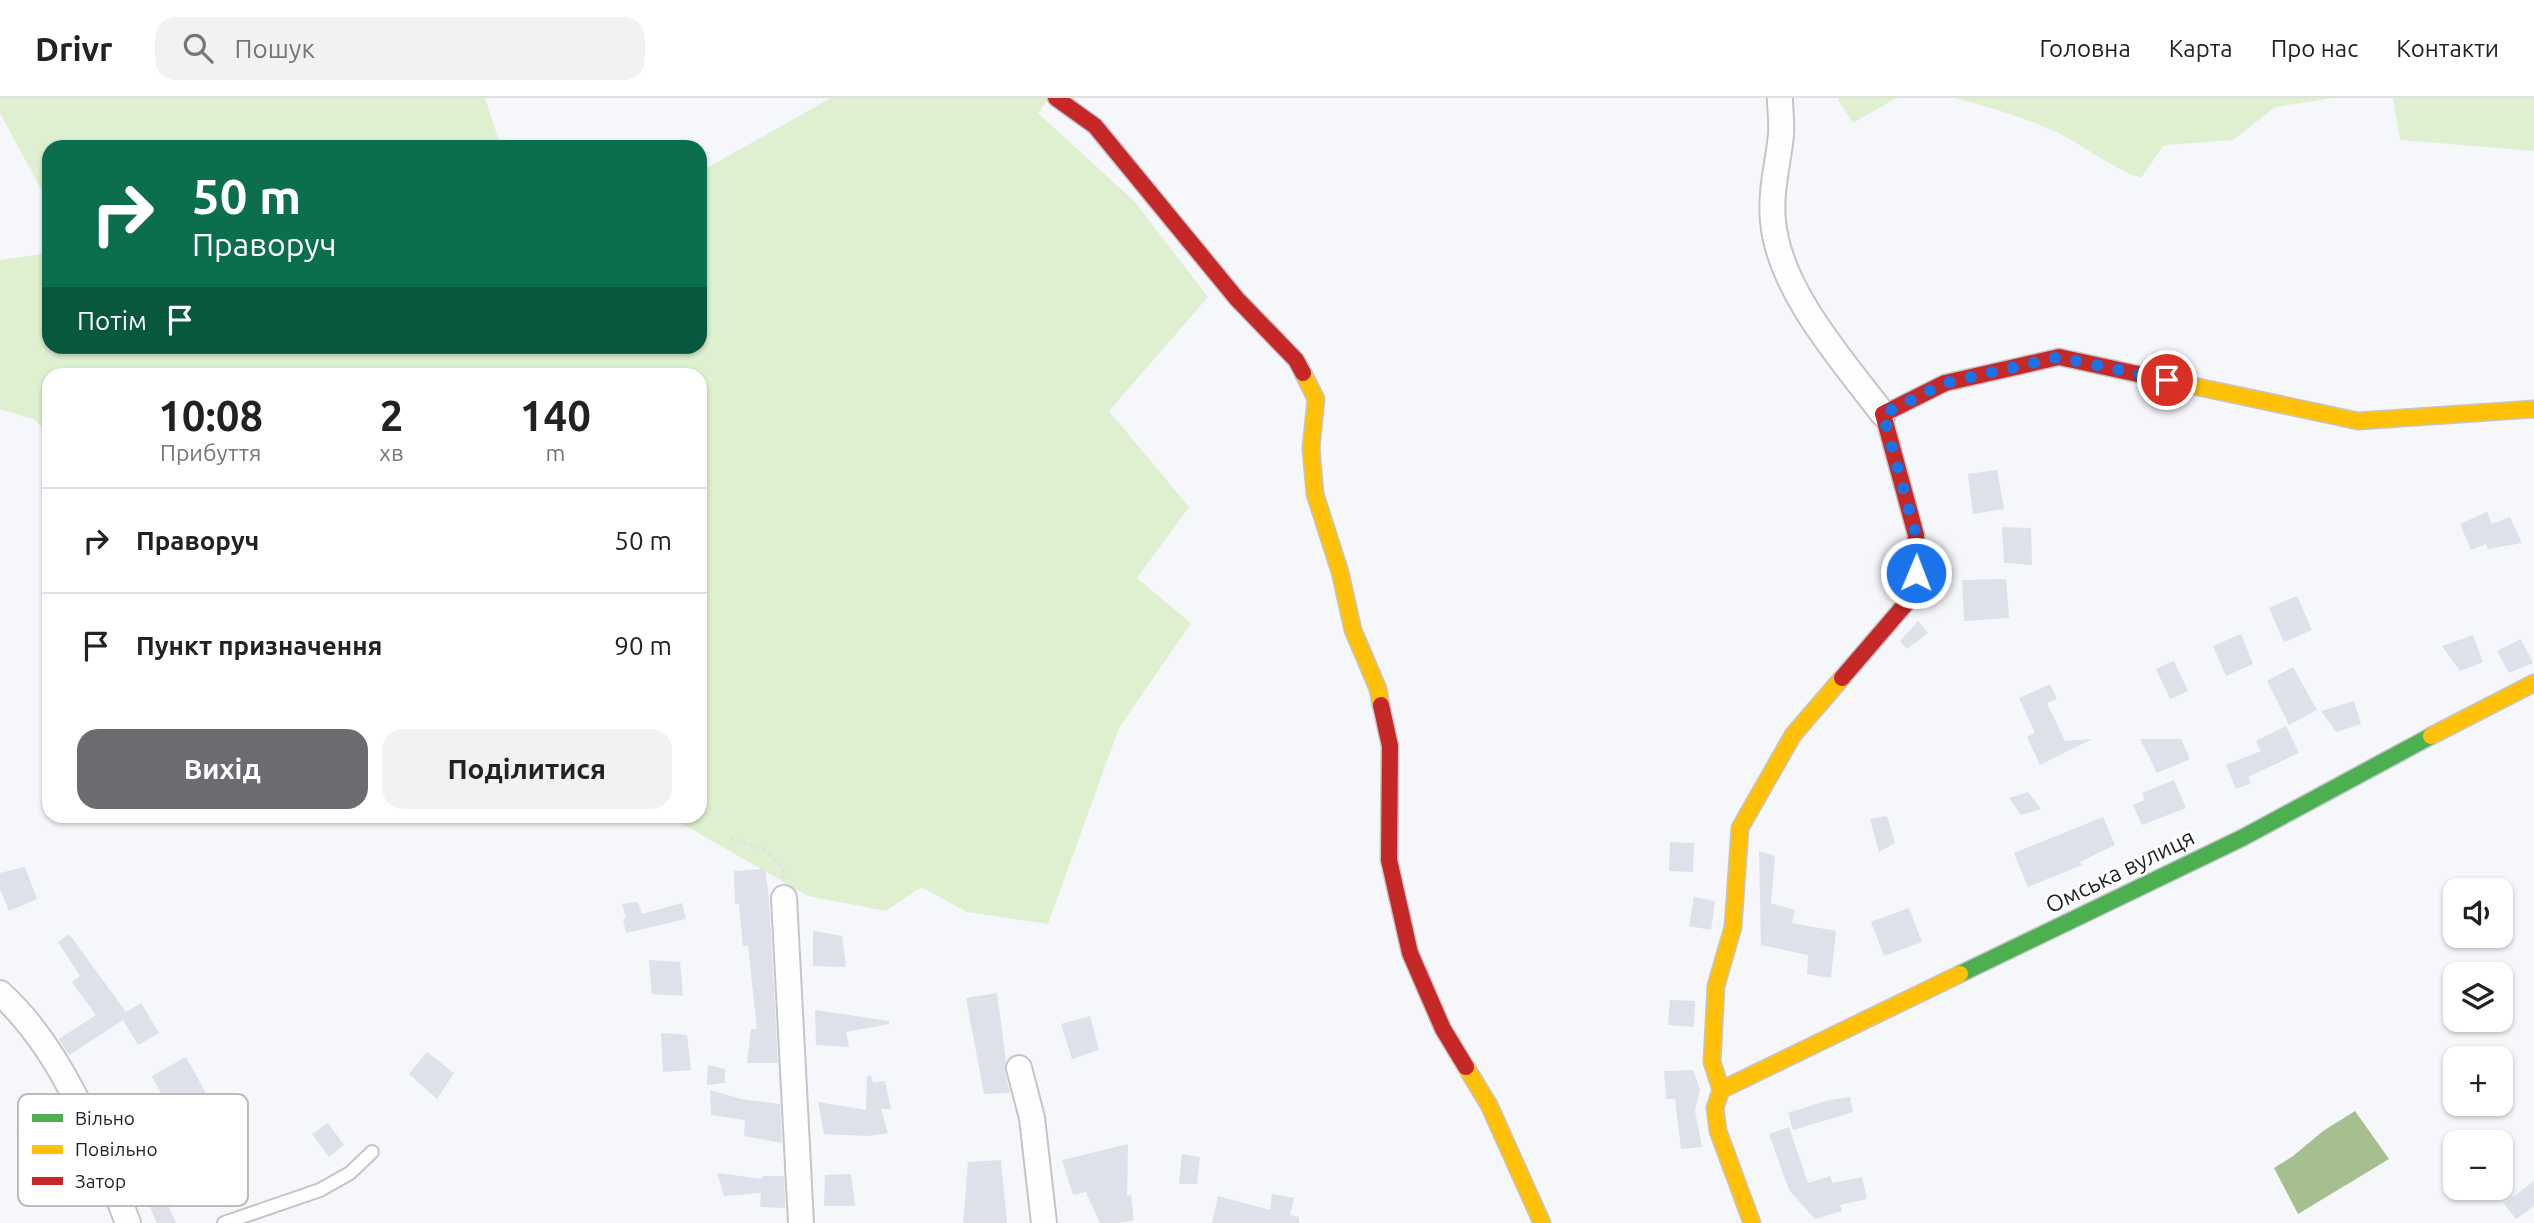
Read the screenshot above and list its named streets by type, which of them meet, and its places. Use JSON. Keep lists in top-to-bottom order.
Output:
{
  "streets": {
    "street": ["Омська вулиця"]
  },
  "legend": ["Вільно", "Повільно", "Затор"],
  "page": {
    "header": "Drivr",
    "search": "Пошук",
    "nav": [
      "Головна",
      "Карта",
      "Про нас",
      "Контакти"
    ],
    "turn": ["50 m", "Праворуч"],
    "then": "Потім",
    "eta": [
      "10:08",
      "Прибуття",
      "2",
      "хв",
      "140",
      "m"
    ],
    "list": [
      {
        "name": "Праворуч",
        "value": "50 m"
      },
      {
        "name": "Пункт призначення",
        "value": "90 m"
      }
    ],
    "buttons": ["Вихід", "Поділитися"],
    "map_buttons": ["+", "−"]
  }
}
